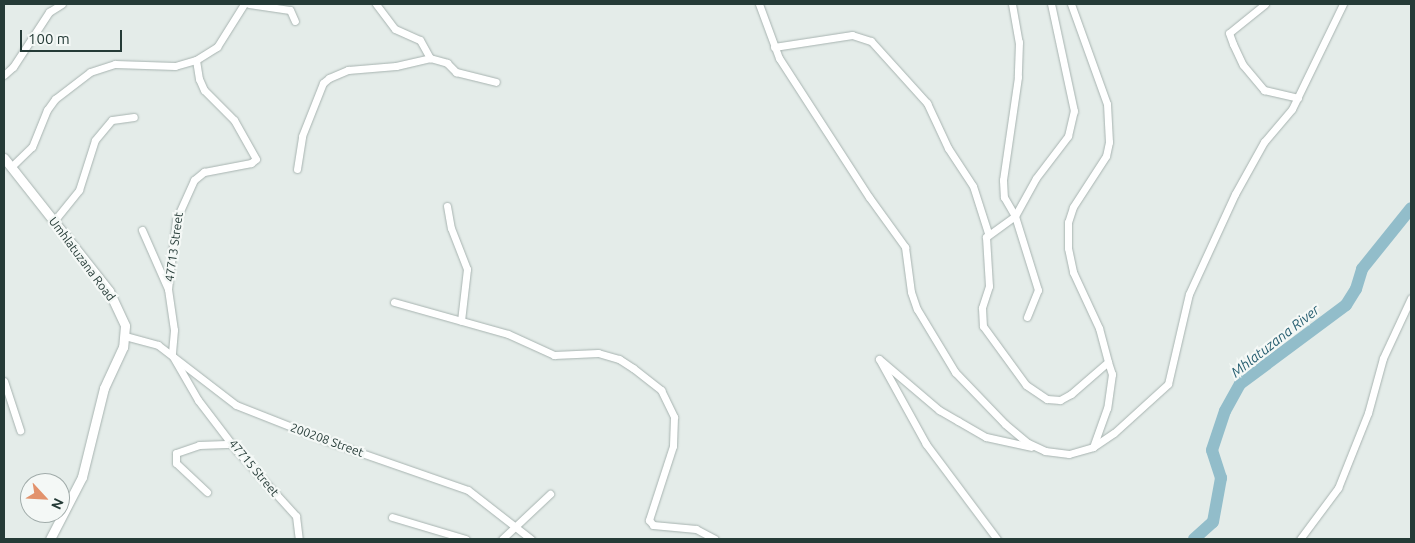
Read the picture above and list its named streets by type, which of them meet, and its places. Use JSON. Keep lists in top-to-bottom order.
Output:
{
  "streets": {
    "street": [
      "47713 Street",
      "Umhlatuzana Road",
      "200208 Street",
      "47715 Street"
    ]
  },
  "crossings": [
    ["Umhlatuzana Road", "200208 Street"],
    ["200208 Street", "47715 Street"]
  ],
  "water": ["Mhlatuzana River"],
  "scale_bar": "100 m",
  "north": "bottom right"
}
